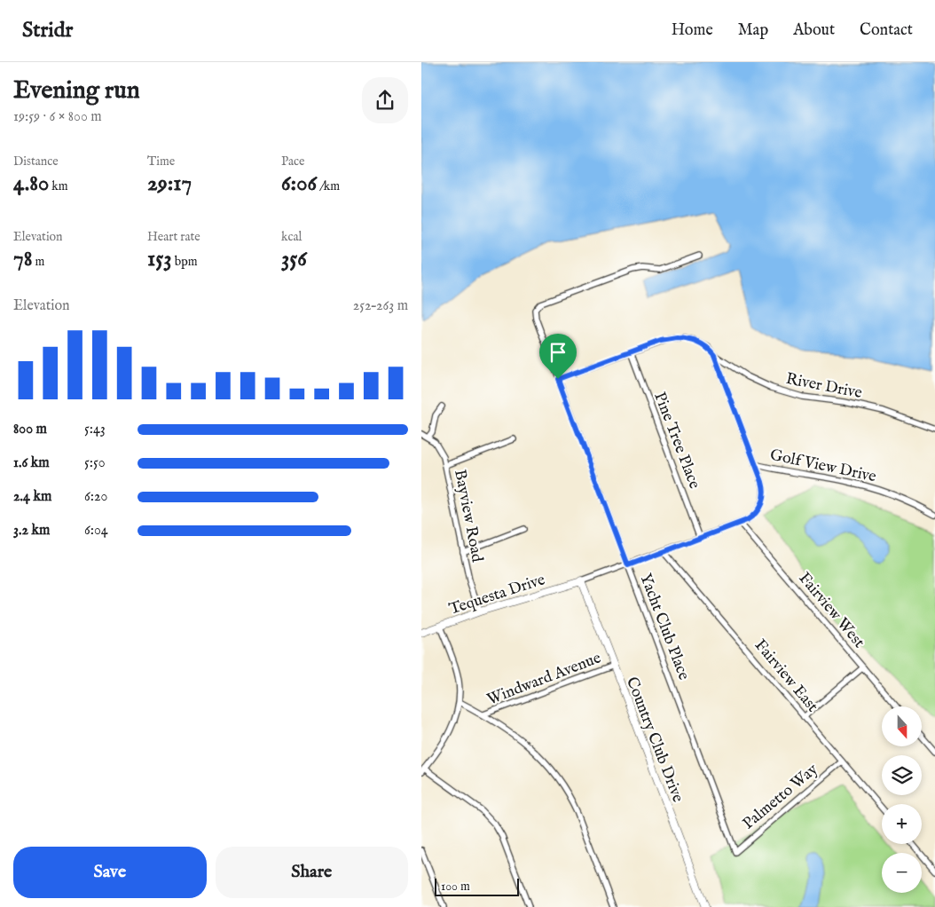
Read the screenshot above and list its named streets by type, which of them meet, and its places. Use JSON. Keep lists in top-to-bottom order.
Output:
{
  "streets": {
    "street": [
      "River Drive",
      "Pine Tree Place",
      "Golf View Drive",
      "Bayview Road",
      "Tequesta Drive",
      "Fairview West",
      "Yacht Club Place",
      "Fairview East",
      "Windward Avenue",
      "Country Club Drive",
      "Palmetto Way"
    ]
  },
  "crossings": [
    ["River Drive", "Pine Tree Place"],
    ["Bayview Road", "Tequesta Drive"],
    ["Tequesta Drive", "Country Club Drive"],
    ["Yacht Club Place", "Palmetto Way"],
    ["Fairview East", "Palmetto Way"],
    ["Windward Avenue", "Country Club Drive"]
  ],
  "scale_bar": "100 m",
  "north": "bottom",
  "page": {
    "header": "Stridr",
    "nav": [
      "Home",
      "Map",
      "About",
      "Contact"
    ],
    "heading": ["Evening run", "19:59 · 6 × 800 m"],
    "stats": [
      ["Distance", "4.80 km"],
      ["Time", "29:17"],
      ["Pace", "6:06 /km"],
      ["Elevation", "78 m"],
      ["Heart rate", "153 bpm"],
      ["kcal", "356"]
    ],
    "chart": ["Elevation", "252–263 m"],
    "list": [
      {
        "name": "800 m",
        "note": "5:43"
      },
      {
        "name": "1.6 km",
        "note": "5:50"
      },
      {
        "name": "2.4 km",
        "note": "6:20"
      },
      {
        "name": "3.2 km",
        "note": "6:04"
      }
    ],
    "map_buttons": ["+", "−"],
    "buttons": ["Save", "Share"],
    "scale": "100 m"
  }
}
